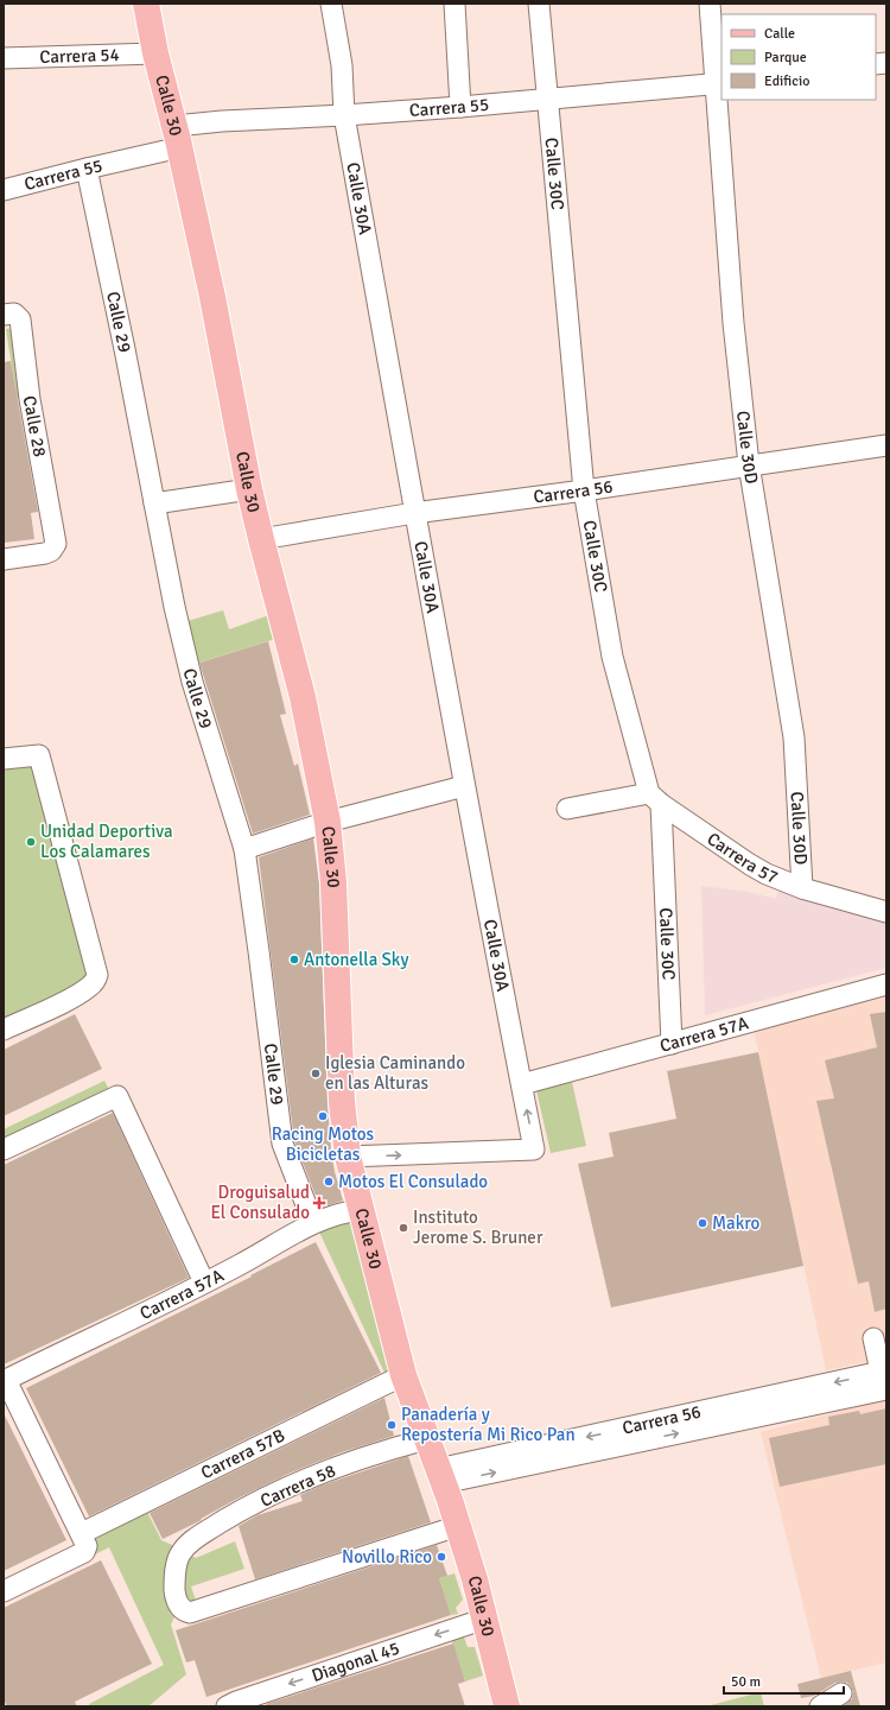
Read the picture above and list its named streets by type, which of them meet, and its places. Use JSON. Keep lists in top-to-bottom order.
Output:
{
  "streets": {
    "main road": ["Calle 30"],
    "street": [
      "Carrera 54",
      "Carrera 55",
      "Calle 30C",
      "Calle 30A",
      "Calle 29",
      "Calle 28",
      "Calle 30D",
      "Carrera 56",
      "Carrera 57",
      "Carrera 57A",
      "Carrera 57B",
      "Carrera 58",
      "Diagonal 45"
    ]
  },
  "crossings": [
    ["Carrera 54", "Calle 30"],
    ["Calle 30", "Carrera 55"],
    ["Calle 30", "Calle 30A"],
    ["Calle 30", "Carrera 56"],
    ["Calle 30", "Carrera 57A"],
    ["Calle 30", "Carrera 57B"],
    ["Calle 30", "Carrera 58"],
    ["Calle 30", "Diagonal 45"],
    ["Carrera 55", "Calle 30C"],
    ["Carrera 55", "Calle 30A"],
    ["Carrera 55", "Calle 29"],
    ["Carrera 55", "Calle 30D"],
    ["Calle 30C", "Carrera 56"],
    ["Calle 30C", "Carrera 57"],
    ["Calle 30C", "Carrera 57A"],
    ["Calle 30A", "Carrera 56"],
    ["Calle 30A", "Carrera 57A"],
    ["Calle 29", "Carrera 57A"],
    ["Calle 30D", "Carrera 56"],
    ["Calle 30D", "Carrera 57"]
  ],
  "one_way": ["Diagonal 45"],
  "places": {
    "other": [
      "Unidad Deportiva Los Calamares",
      "Antonella Sky",
      "Iglesia Caminando en las Alturas",
      "Racing Motos Bicicletas",
      "Motos El Consulado",
      "Makro",
      "Instituto Jerome S. Bruner",
      "Panadería y Repostería Mi Rico Pan",
      "Novillo Rico"
    ],
    "health": ["Droguisalud El Consulado"]
  },
  "legend": ["Calle", "Parque", "Edificio"],
  "scale_bar": "50 m"
}
